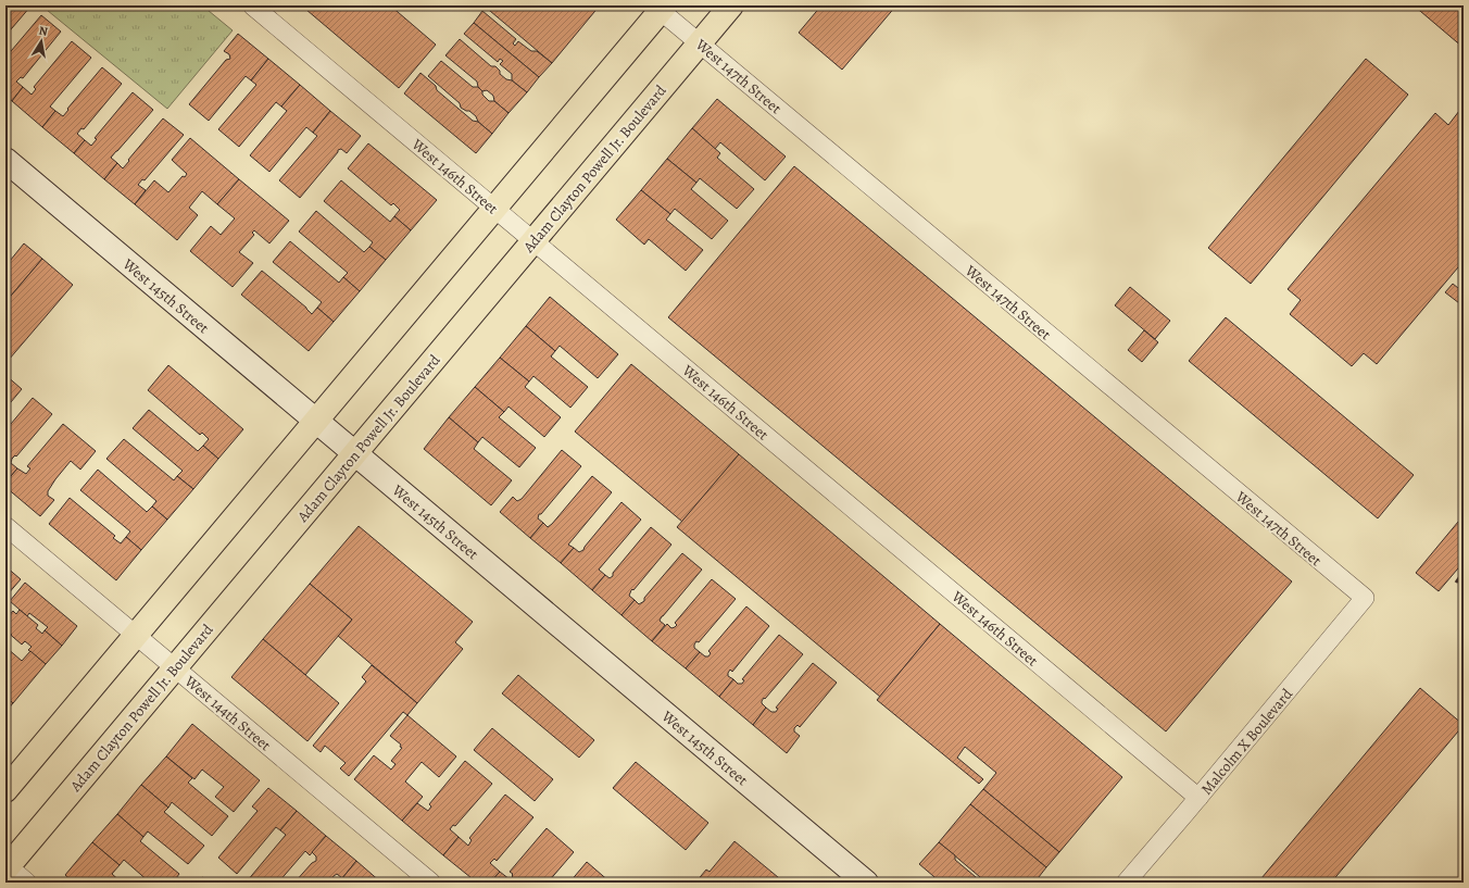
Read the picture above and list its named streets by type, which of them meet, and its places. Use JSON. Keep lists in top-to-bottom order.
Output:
{
  "streets": {
    "main road": ["Adam Clayton Powell Jr. Boulevard", "West 145th Street"],
    "street": [
      "West 147th Street",
      "West 146th Street",
      "West 144th Street",
      "Malcolm X Boulevard"
    ]
  },
  "crossings": [
    ["West 147th Street", "Adam Clayton Powell Jr. Boulevard"],
    ["West 147th Street", "Malcolm X Boulevard"],
    ["Adam Clayton Powell Jr. Boulevard", "West 146th Street"],
    ["Adam Clayton Powell Jr. Boulevard", "West 145th Street"],
    ["Adam Clayton Powell Jr. Boulevard", "West 144th Street"],
    ["West 146th Street", "Malcolm X Boulevard"]
  ],
  "north": "top"
}
